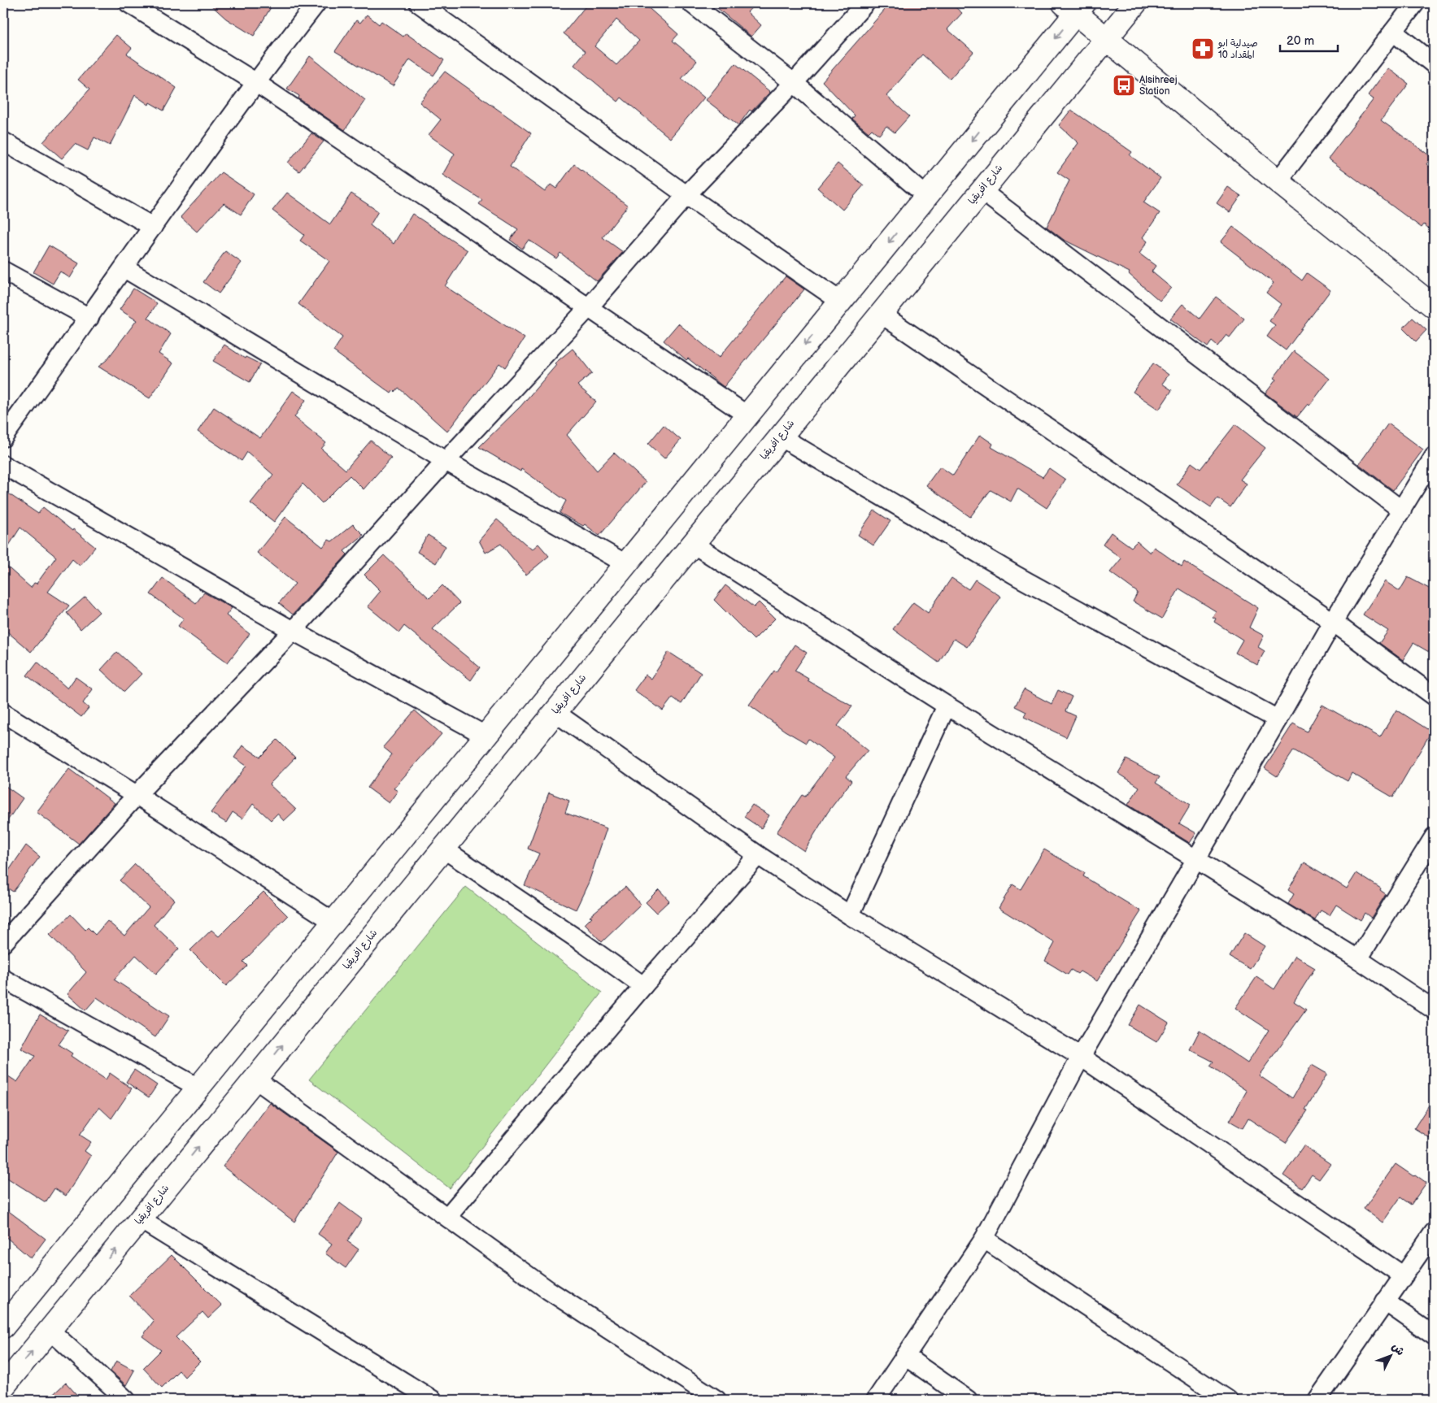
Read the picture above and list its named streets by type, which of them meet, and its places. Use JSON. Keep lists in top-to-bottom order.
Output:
{
  "streets": {
    "street": ["شارع افريقيا"]
  },
  "places": {
    "pharmacy": ["صيدلية ابو المقداد 10"],
    "bus stop": ["Alsihreej Station"]
  },
  "scale_bar": "20 m",
  "north": "top right"
}
